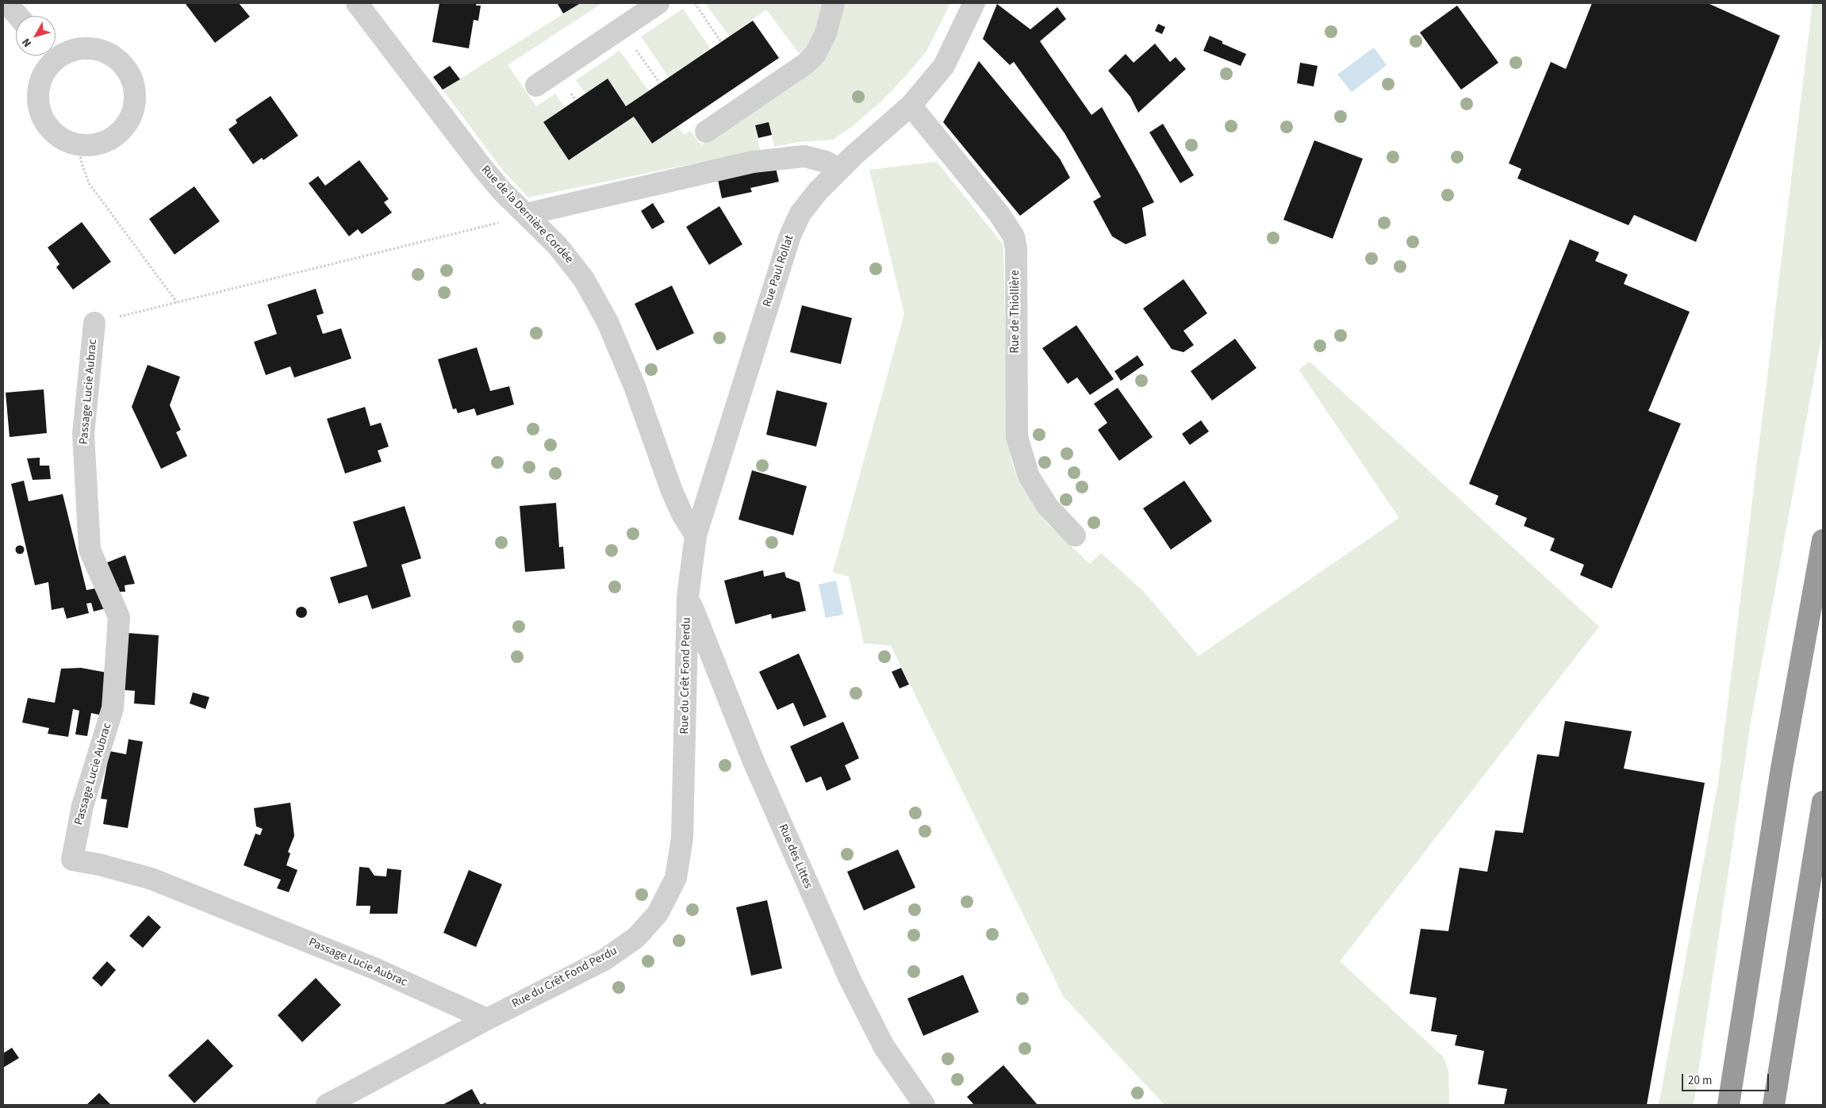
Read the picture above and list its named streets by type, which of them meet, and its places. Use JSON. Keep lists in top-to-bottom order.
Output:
{
  "streets": {
    "street": [
      "Rue de la Dernière Cordée",
      "Rue Paul Rollat",
      "Rue de Thiollière",
      "Passage Lucie Aubrac",
      "Rue du Crêt Fond Perdu",
      "Rue des Littes"
    ]
  },
  "crossings": [
    ["Rue de la Dernière Cordée", "Rue Paul Rollat"],
    ["Rue Paul Rollat", "Rue de Thiollière"],
    ["Rue Paul Rollat", "Rue du Crêt Fond Perdu"],
    ["Rue Paul Rollat", "Rue des Littes"],
    ["Passage Lucie Aubrac", "Rue du Crêt Fond Perdu"],
    ["Rue du Crêt Fond Perdu", "Rue des Littes"]
  ],
  "scale_bar": "20 m",
  "north": "bottom left"
}
